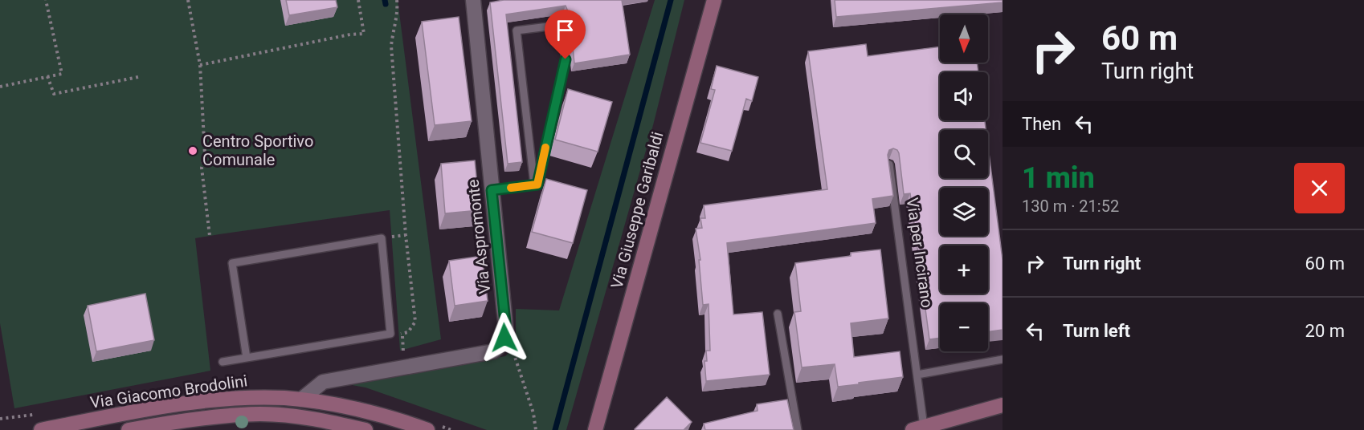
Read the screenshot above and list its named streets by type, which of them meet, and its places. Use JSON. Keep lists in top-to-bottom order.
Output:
{
  "streets": {
    "main road": ["Via Giuseppe Garibaldi", "Via per Incirano", "Via Giacomo Brodolini"],
    "street": ["Via Aspromonte"]
  },
  "places": ["Centro Sportivo Comunale"],
  "north": "bottom",
  "page": {
    "turn": ["60 m", "Turn right"],
    "map_buttons": ["+", "−"],
    "then": "Then",
    "heading": ["1 min", "130 m · 21:52"],
    "list": [
      {
        "name": "Turn right",
        "value": "60 m"
      },
      {
        "name": "Turn left",
        "value": "20 m"
      }
    ]
  }
}
